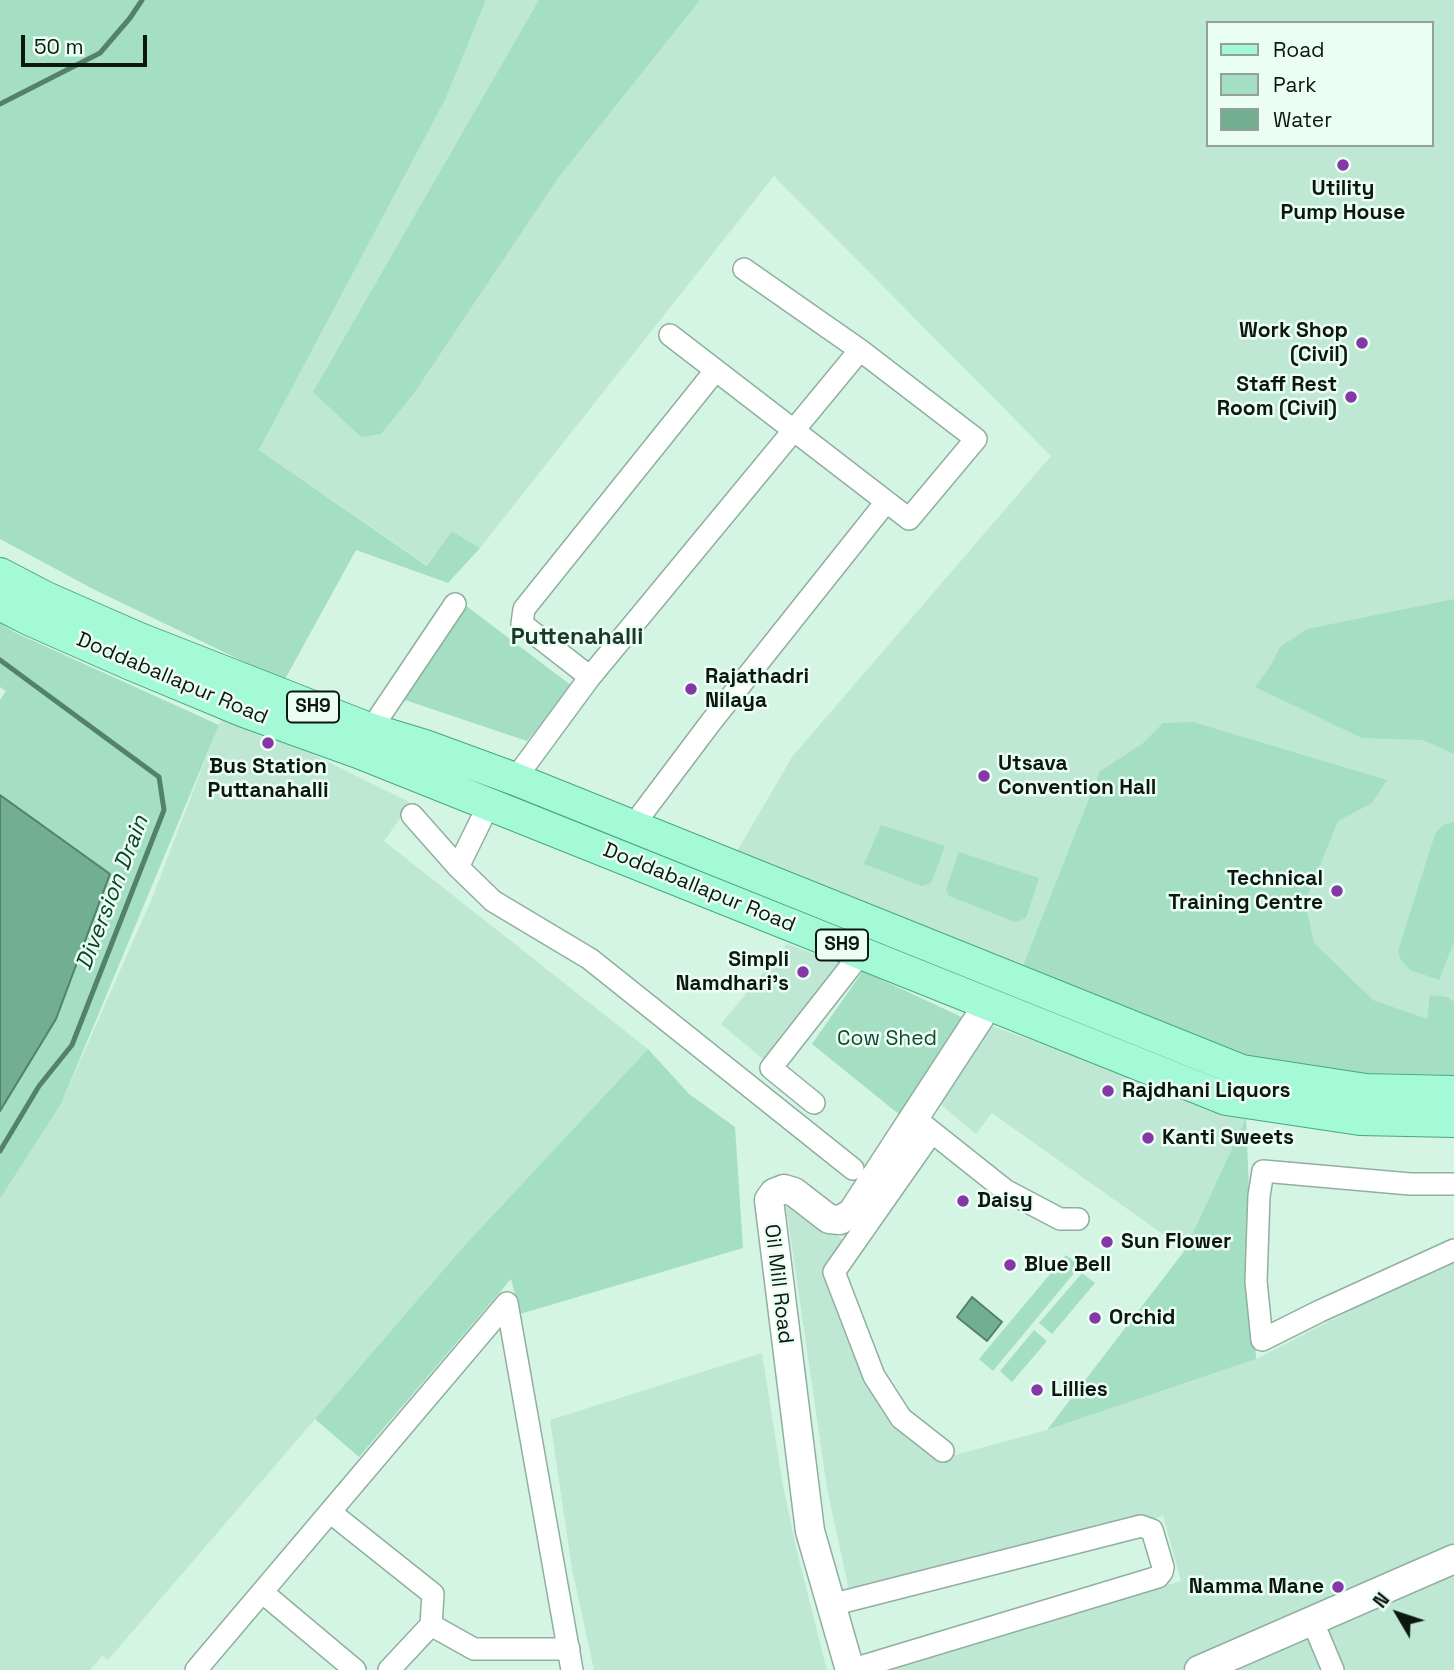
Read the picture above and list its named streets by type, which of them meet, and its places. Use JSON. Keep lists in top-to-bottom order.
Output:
{
  "streets": {
    "main road": ["Doddaballapur Road", "SH9", "Oil Mill Road"]
  },
  "districts": ["Puttenahalli"],
  "water": ["Diversion Drain"],
  "parks": ["Cow Shed"],
  "places": [
    "Utility Pump House",
    "Work Shop (Civil)",
    "Staff Rest Room (Civil)",
    "Rajathadri Nilaya",
    "Bus Station Puttanahalli",
    "Utsava Convention Hall",
    "Technical Training Centre",
    "Simpli Namdhari's",
    "Rajdhani Liquors",
    "Kanti Sweets",
    "Daisy",
    "Sun Flower",
    "Blue Bell",
    "Orchid",
    "Lillies",
    "Namma Mane"
  ],
  "legend": ["Road", "Park", "Water"],
  "scale_bar": "50 m",
  "north": "top left"
}
